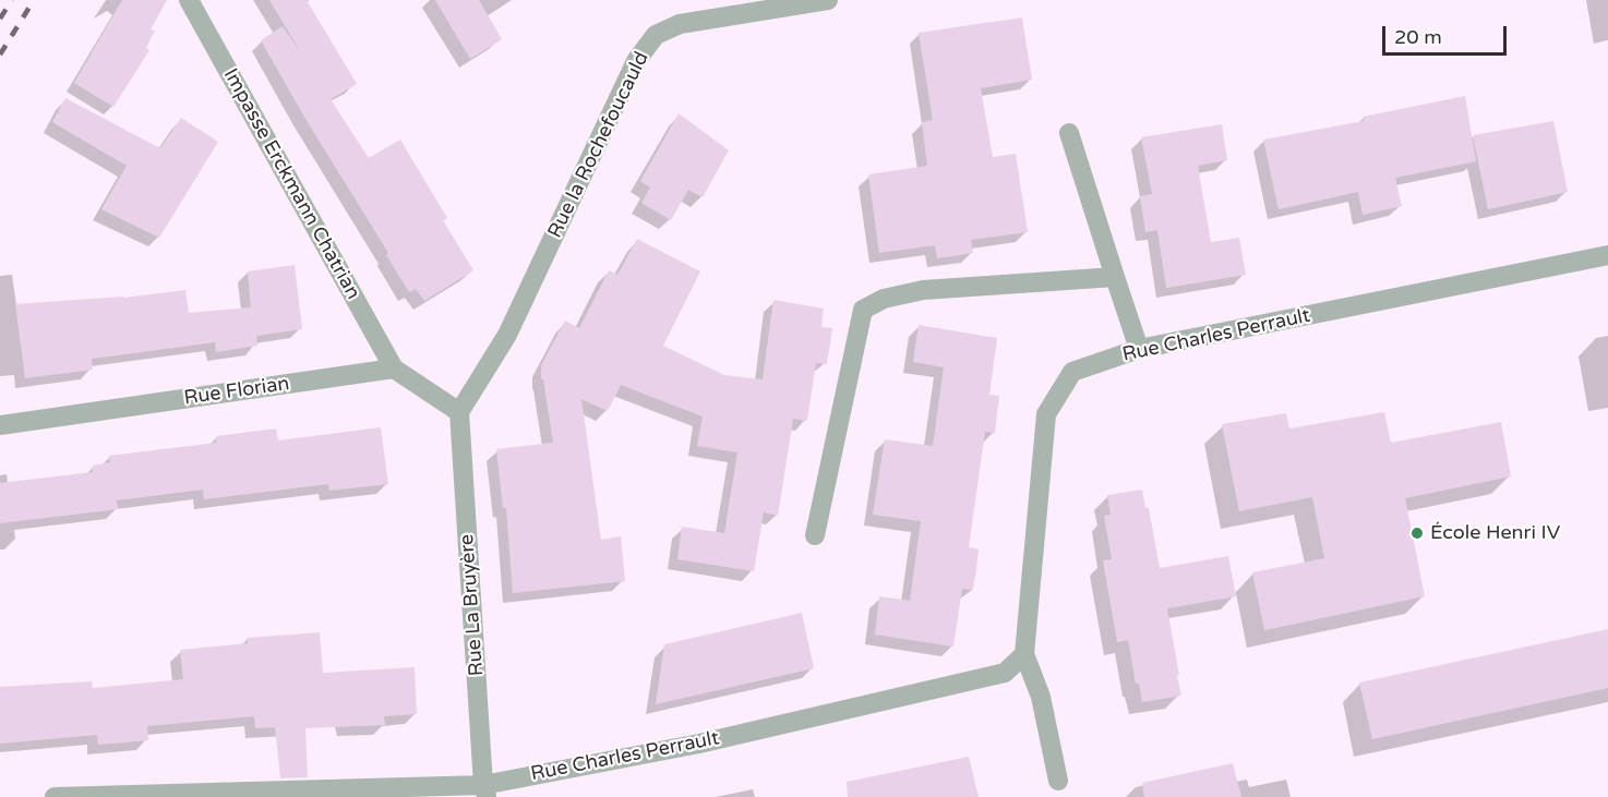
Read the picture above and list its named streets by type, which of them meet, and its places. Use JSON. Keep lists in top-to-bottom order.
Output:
{
  "streets": {
    "street": [
      "Rue la Rochefoucauld",
      "Impasse Erckmann Chatrian",
      "Rue Charles Perrault",
      "Rue Florian",
      "Rue La Bruyère"
    ]
  },
  "crossings": [
    ["Rue la Rochefoucauld", "Rue La Bruyère"],
    ["Impasse Erckmann Chatrian", "Rue Florian"],
    ["Rue Charles Perrault", "Rue La Bruyère"]
  ],
  "places": ["École Henri IV"],
  "scale_bar": "20 m"
}
